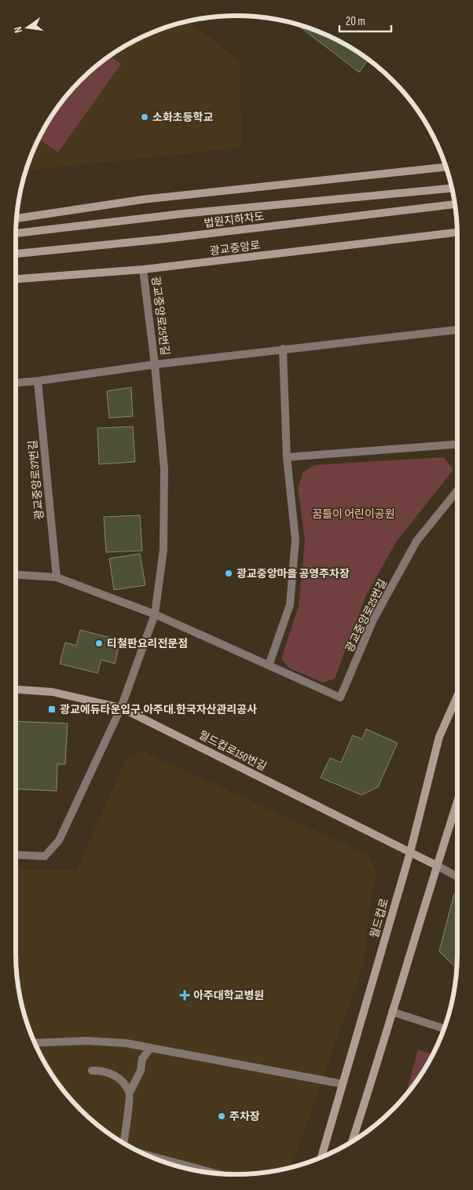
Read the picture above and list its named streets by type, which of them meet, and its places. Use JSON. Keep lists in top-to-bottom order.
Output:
{
  "streets": {
    "main road": [
      "법원지하차도",
      "광교중앙로",
      "월드컵로150번길",
      "월드컵로"
    ],
    "street": ["광교중앙로25번길", "광교중앙로37번길"]
  },
  "crossings": [
    ["광교중앙로", "광교중앙로25번길"],
    ["광교중앙로25번길", "월드컵로150번길"],
    ["월드컵로150번길", "월드컵로"]
  ],
  "parks": ["꿈틀이 어린이공원"],
  "places": {
    "other": [
      "소화초등학교",
      "광교중앙마을 공영주차장",
      "티철판요리전문점",
      "주차장"
    ],
    "transit": ["광교에듀타운입구.아주대.한국자산관리공사"],
    "health": ["아주대학교병원"]
  },
  "scale_bar": "20 m",
  "north": "left"
}
